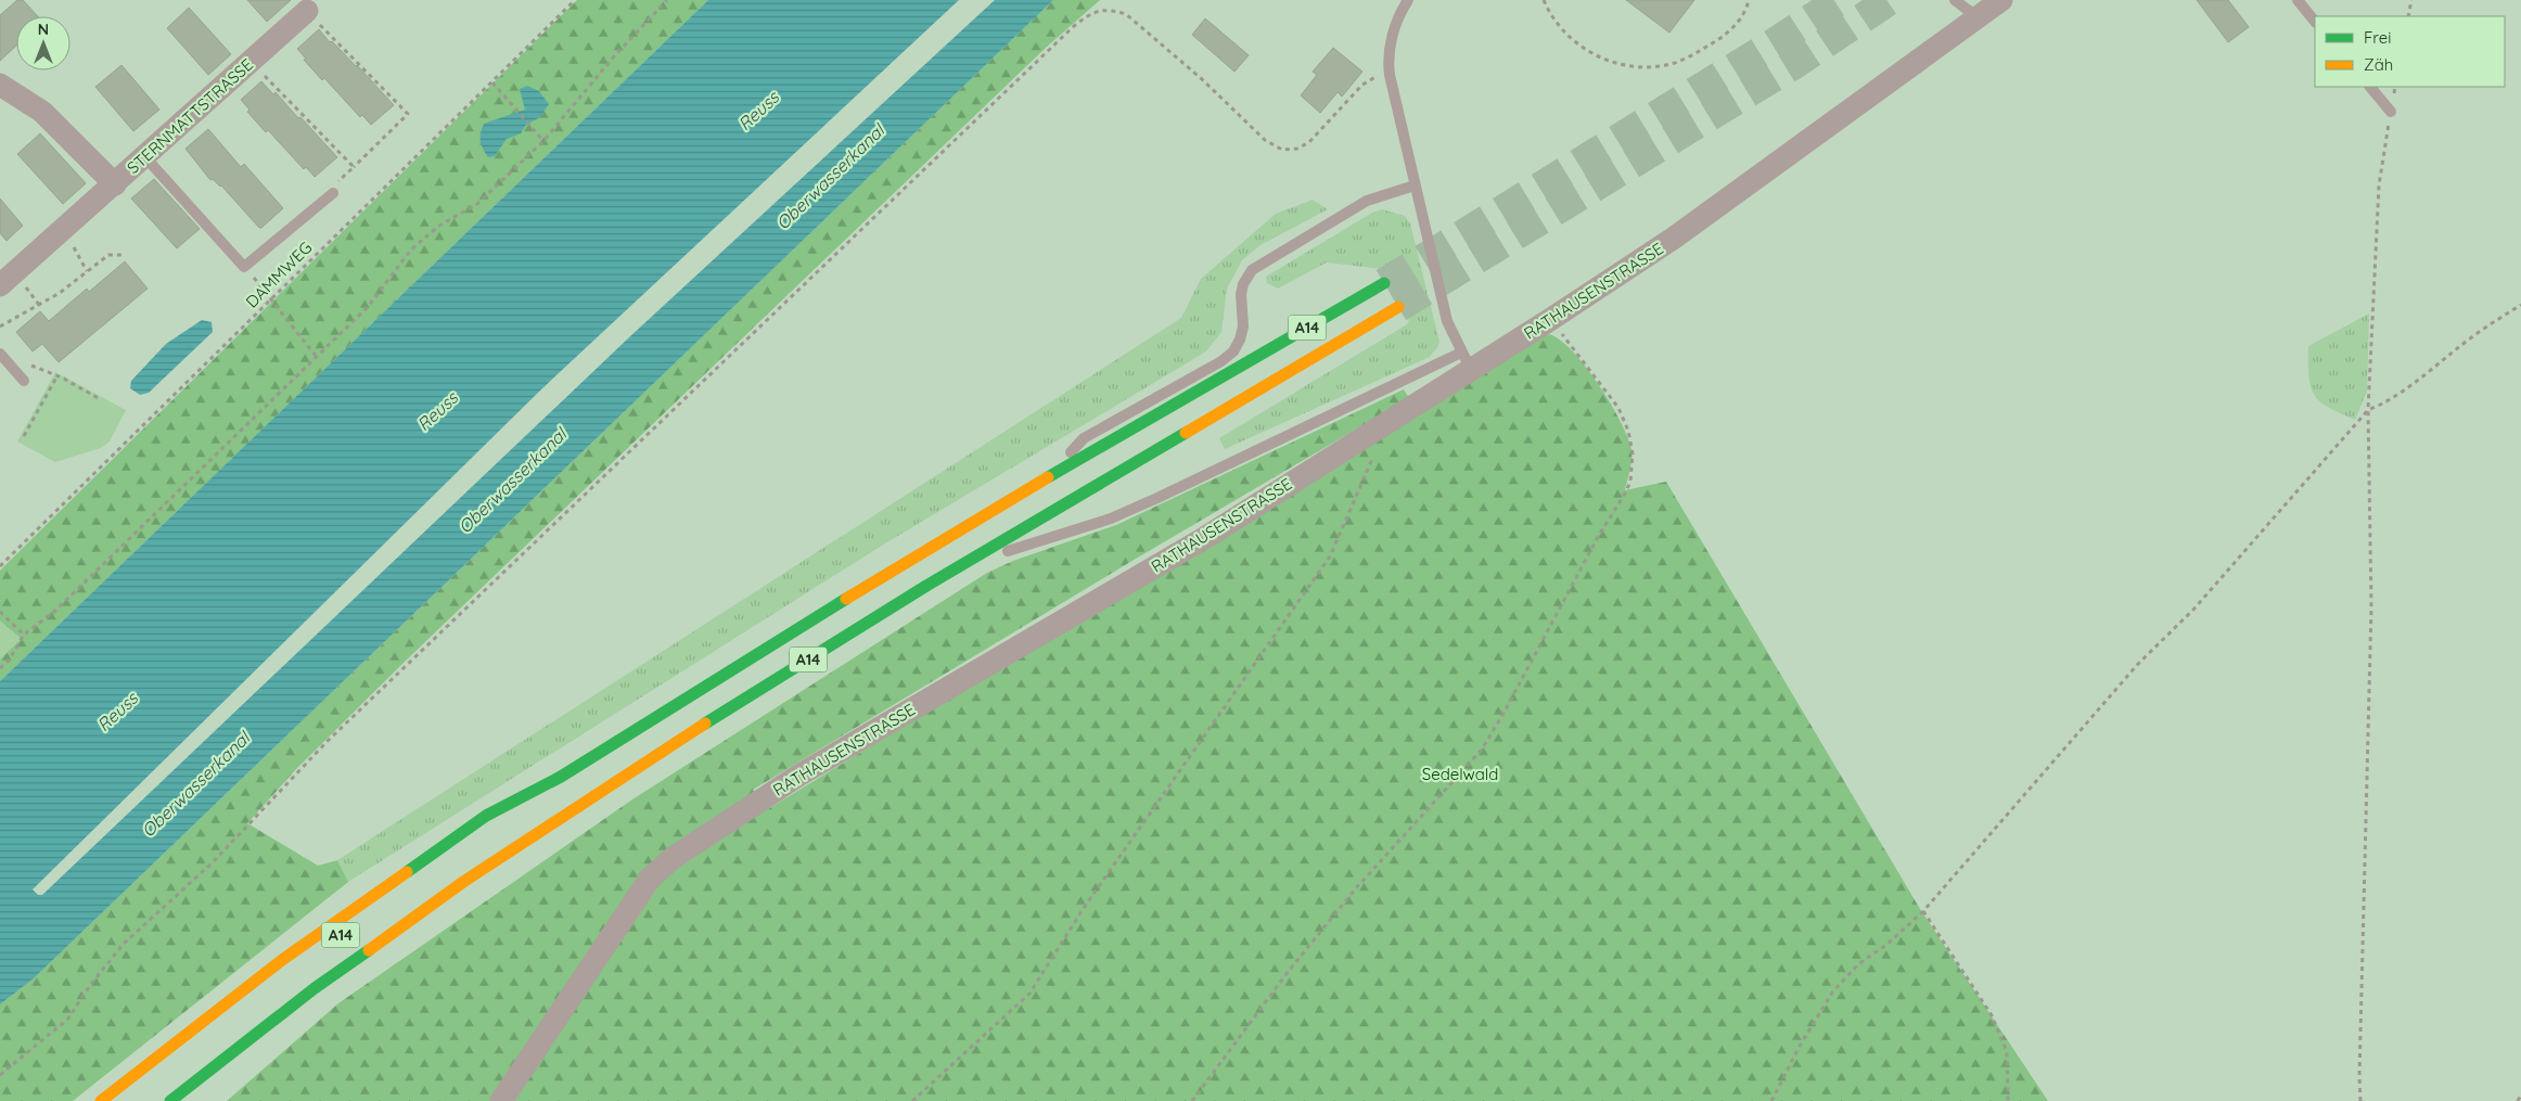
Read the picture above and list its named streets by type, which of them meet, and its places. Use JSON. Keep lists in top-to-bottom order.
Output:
{
  "streets": {
    "highway": ["A14"],
    "street": ["STERNMATTSTRASSE", "RATHAUSENSTRASSE"],
    "path": ["DAMMWEG"]
  },
  "water": ["Reuss", "Oberwasserkanal"],
  "parks": ["Sedelwald"],
  "legend": ["Frei", "Zäh"],
  "north": "top"
}
